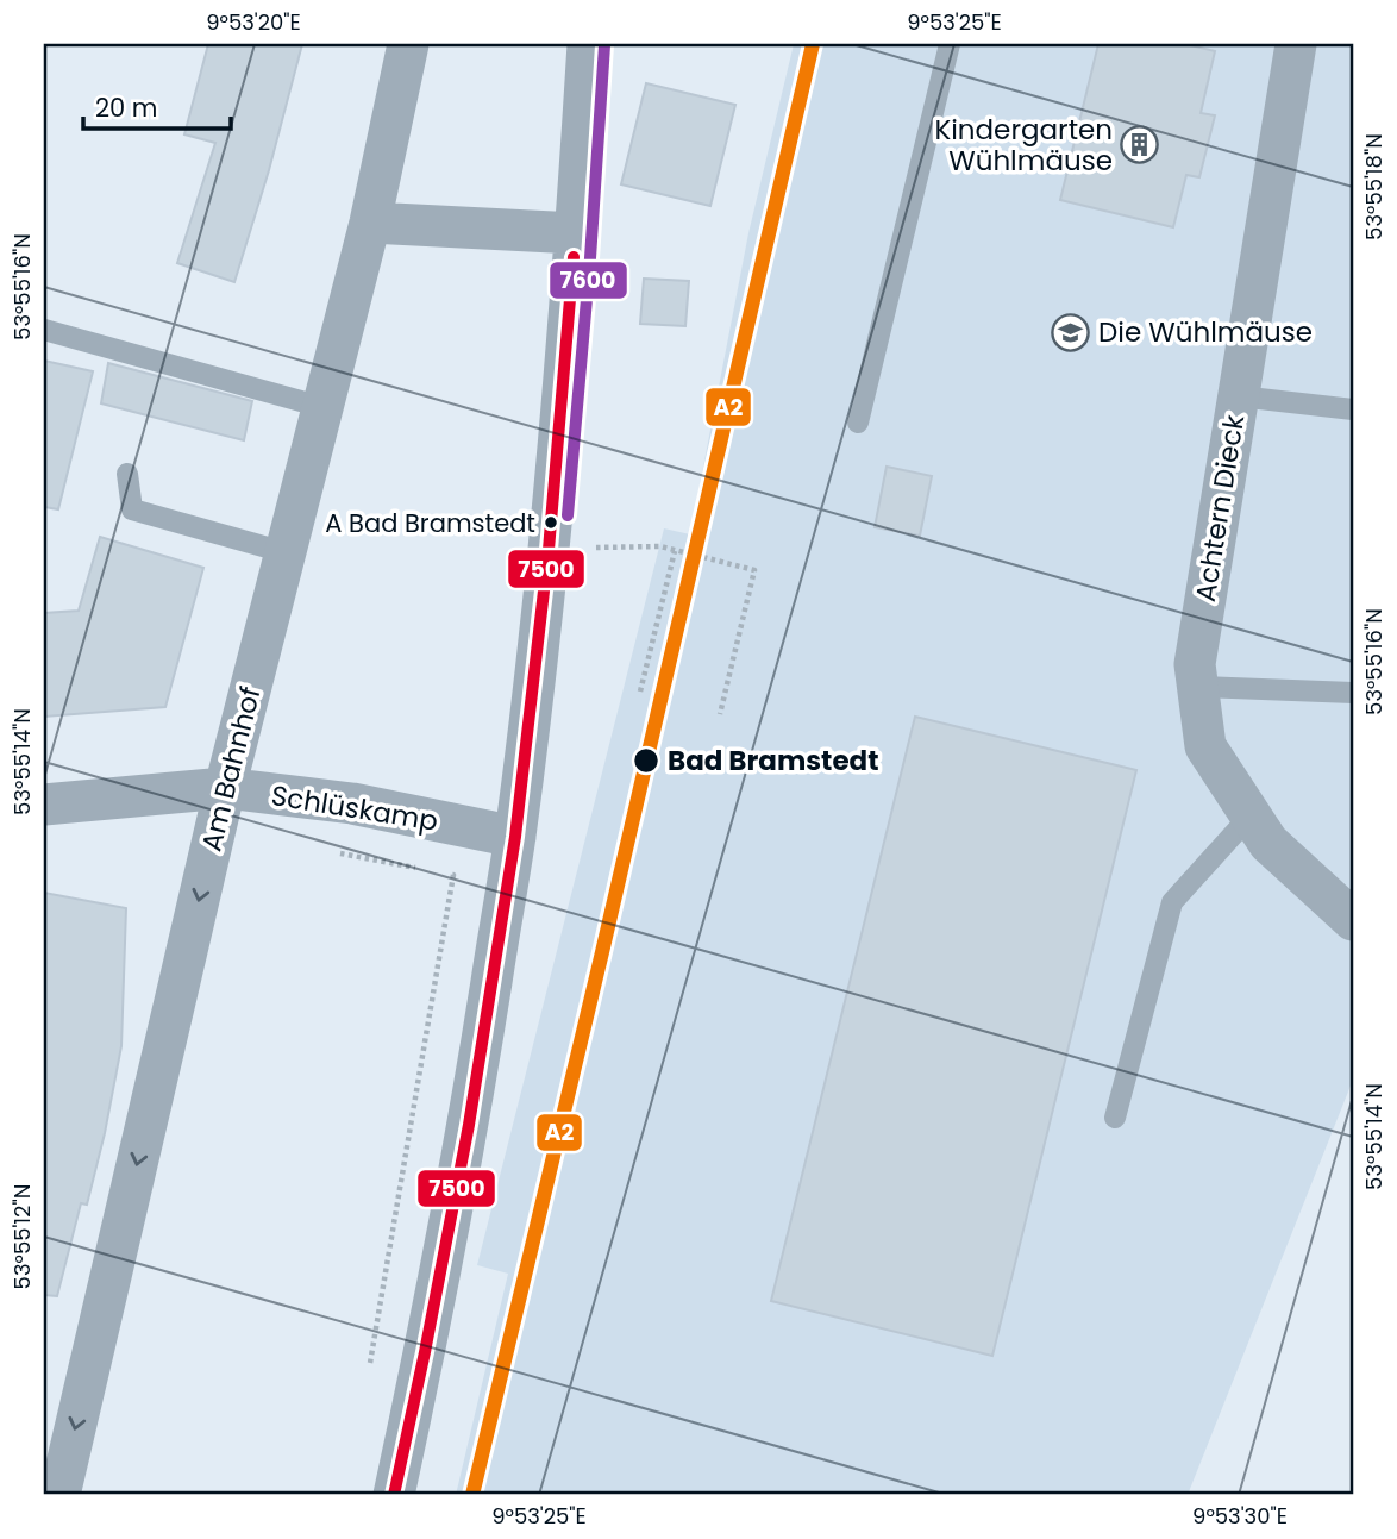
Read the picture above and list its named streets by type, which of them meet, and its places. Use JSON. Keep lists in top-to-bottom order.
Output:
{
  "streets": {
    "street": ["Achtern Dieck", "Am Bahnhof", "Schlüskamp"]
  },
  "crossings": [
    ["Am Bahnhof", "Schlüskamp"]
  ],
  "places": {
    "building": ["Kindergarten Wühlmäuse"],
    "school or university": ["Die Wühlmäuse"],
    "other": ["A Bad Bramstedt", "Bad Bramstedt"]
  },
  "lines": ["transit line A2", "transit line 7600", "transit line 7500"],
  "scale_bar": "20 m",
  "coordinates": [
    "9°53'20\"E",
    "9°53'25\"E",
    "53°55'18\"N",
    "53°55'16\"N",
    "53°55'14\"N",
    "53°55'12\"N",
    "9°53'30\"E"
  ]
}
